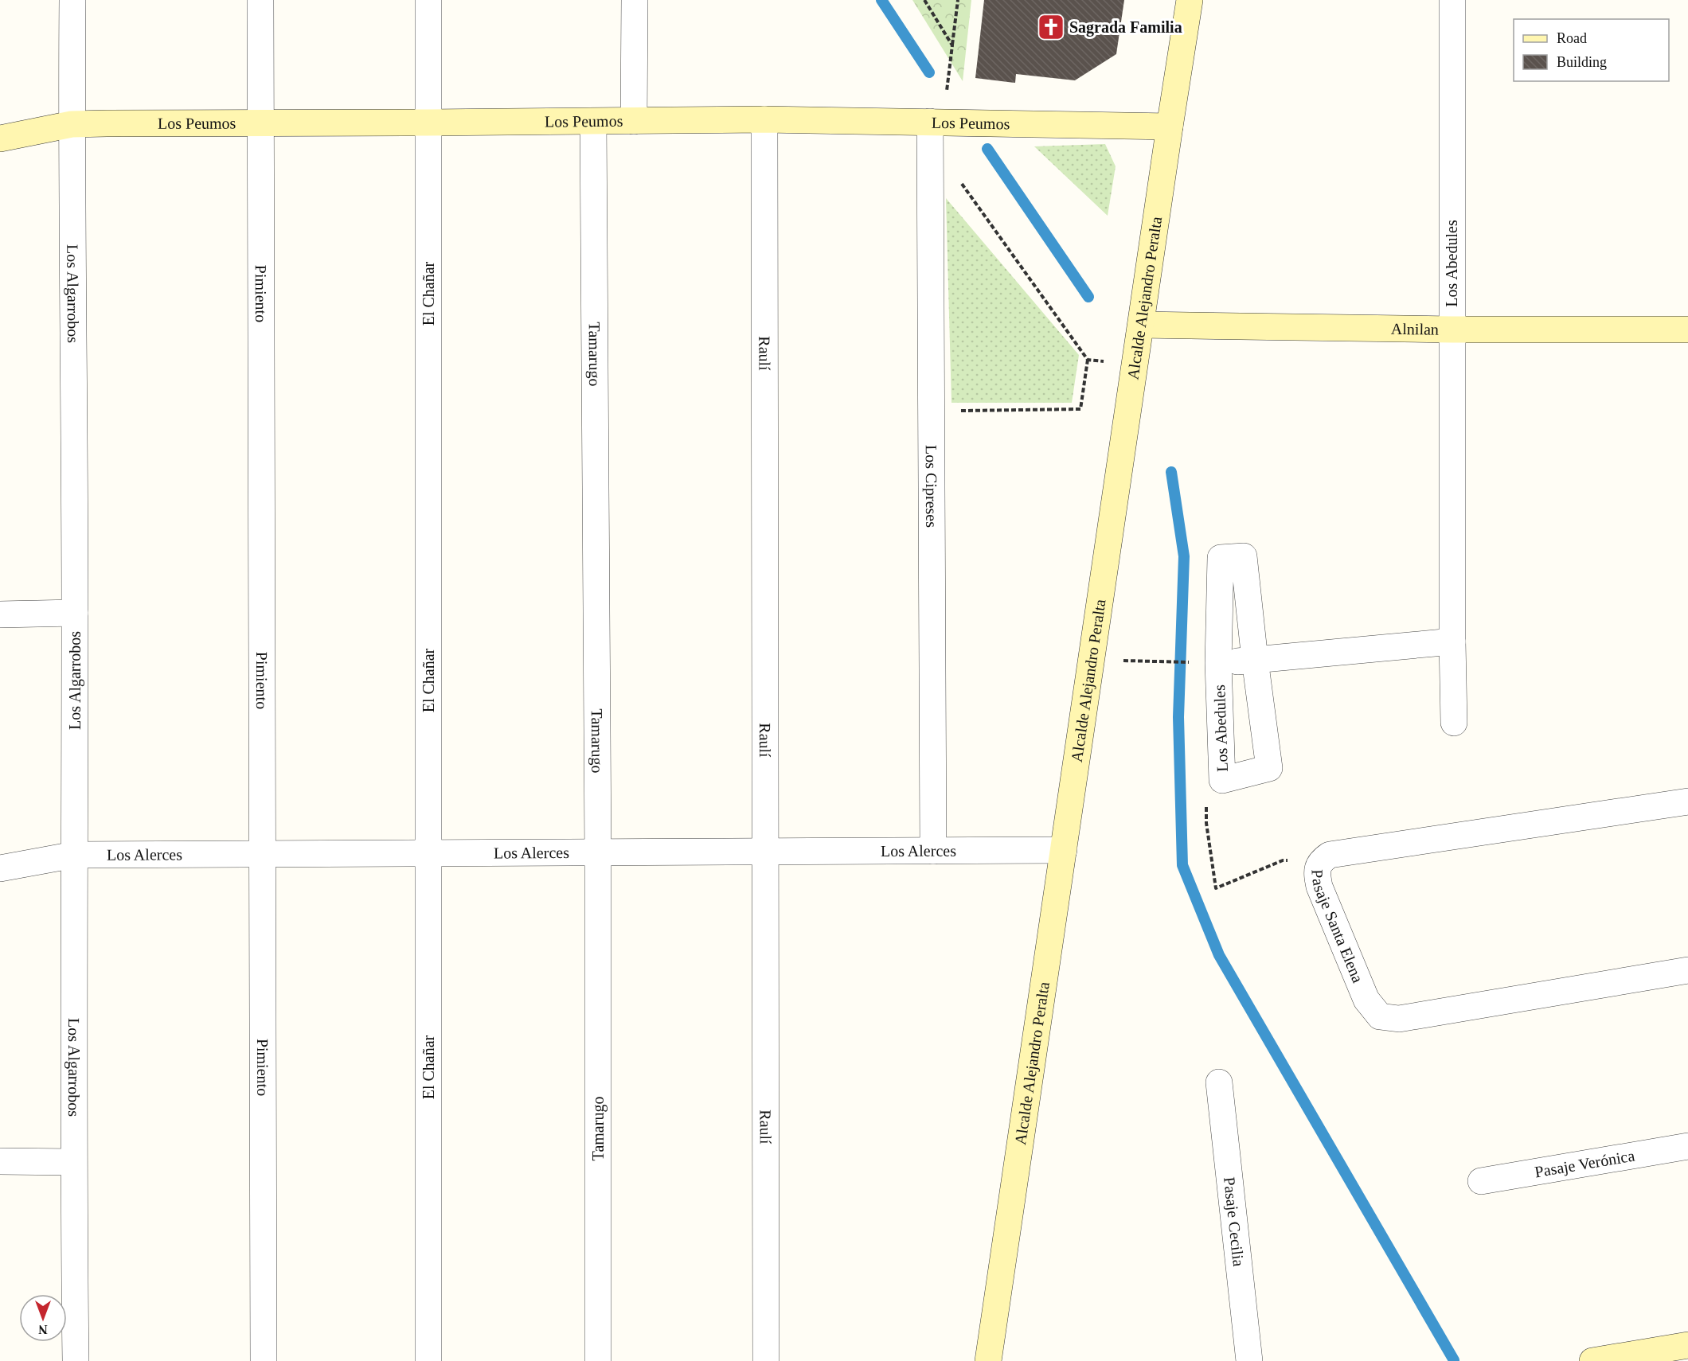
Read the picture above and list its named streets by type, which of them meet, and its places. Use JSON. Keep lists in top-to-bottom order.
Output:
{
  "streets": {
    "street": [
      "Los Peumos",
      "Los Abedules",
      "Los Algarrobos",
      "Pimiento",
      "El Chañar",
      "Alcalde Alejandro Peralta",
      "Alnilan",
      "Raulí",
      "Tamarugo",
      "Los Cipreses",
      "Los Alerces",
      "Pasaje Santa Elena",
      "Pasaje Verónica",
      "Pasaje Cecilia"
    ]
  },
  "crossings": [
    ["Los Peumos", "Los Algarrobos"],
    ["Los Peumos", "Pimiento"],
    ["Los Peumos", "El Chañar"],
    ["Los Peumos", "Alcalde Alejandro Peralta"],
    ["Los Peumos", "Raulí"],
    ["Los Peumos", "Tamarugo"],
    ["Los Peumos", "Los Cipreses"],
    ["Los Abedules", "Alnilan"],
    ["Los Algarrobos", "Los Alerces"],
    ["Pimiento", "Los Alerces"],
    ["El Chañar", "Los Alerces"],
    ["Alcalde Alejandro Peralta", "Alnilan"],
    ["Alcalde Alejandro Peralta", "Los Alerces"],
    ["Raulí", "Los Alerces"],
    ["Tamarugo", "Los Alerces"],
    ["Los Cipreses", "Los Alerces"]
  ],
  "places": {
    "church": ["Sagrada Familia"]
  },
  "legend": ["Road", "Building"],
  "north": "bottom"
}
